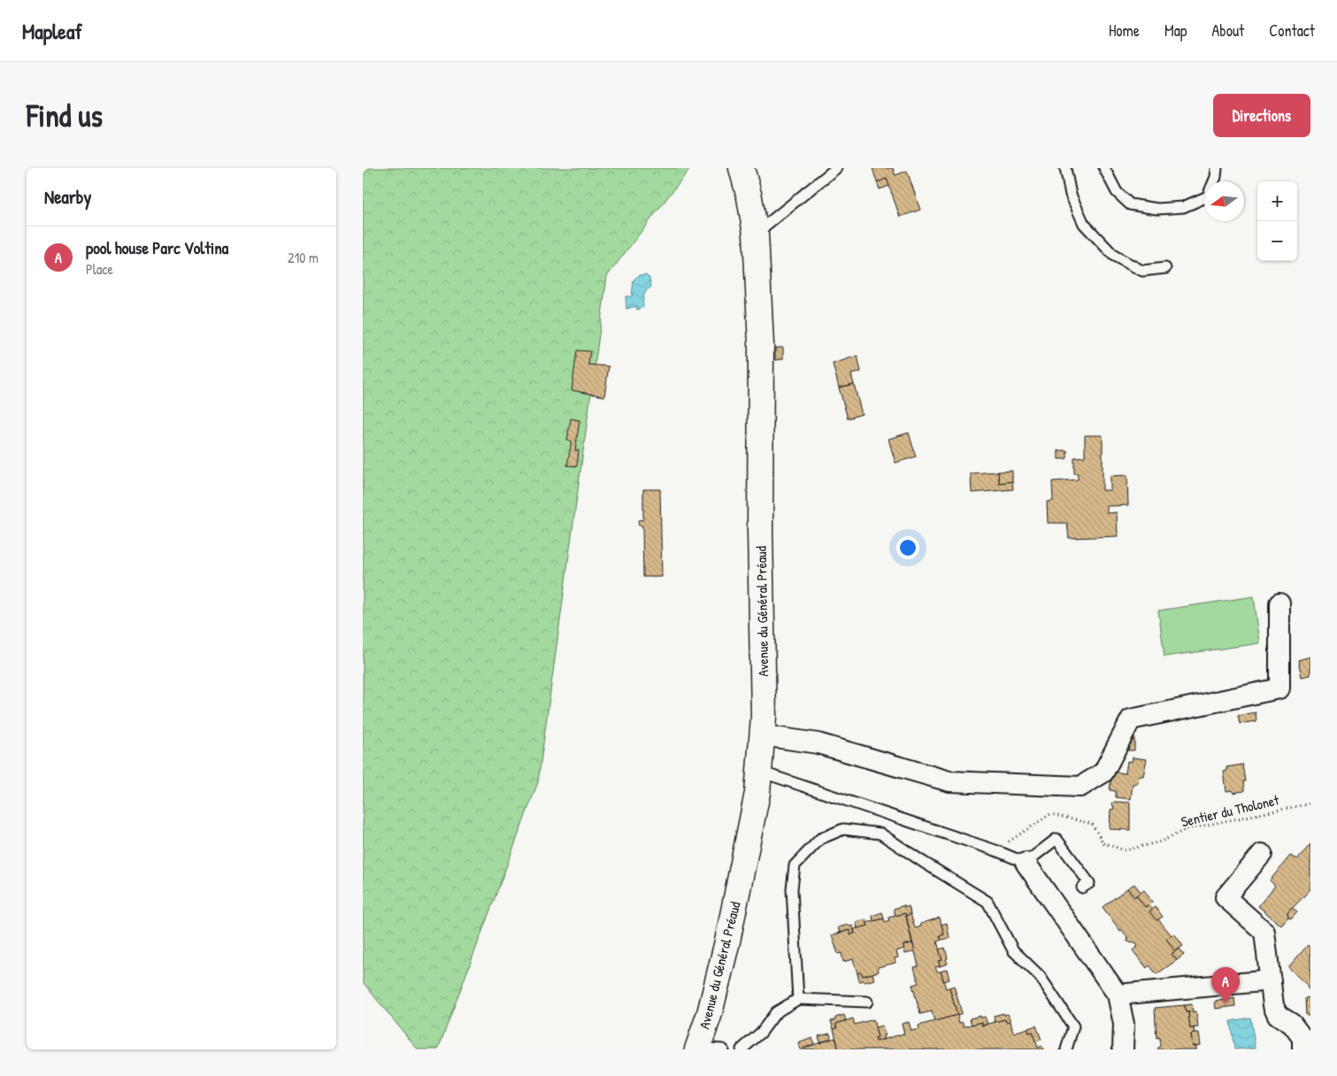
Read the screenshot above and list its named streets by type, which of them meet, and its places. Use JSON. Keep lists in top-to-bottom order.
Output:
{
  "streets": {
    "street": ["Avenue du Général Préaud"],
    "path": ["Sentier du Tholonet"]
  },
  "north": "left",
  "page": {
    "header": "Mapleaf",
    "nav": [
      "Home",
      "Map",
      "About",
      "Contact"
    ],
    "buttons": "Directions",
    "title": "Find us",
    "heading": "Nearby",
    "map_buttons": ["+", "−"],
    "list": [
      {
        "mark": "A",
        "name": "pool house Parc Voltina",
        "note": "Place",
        "value": "210 m"
      }
    ],
    "pins": "A"
  }
}
